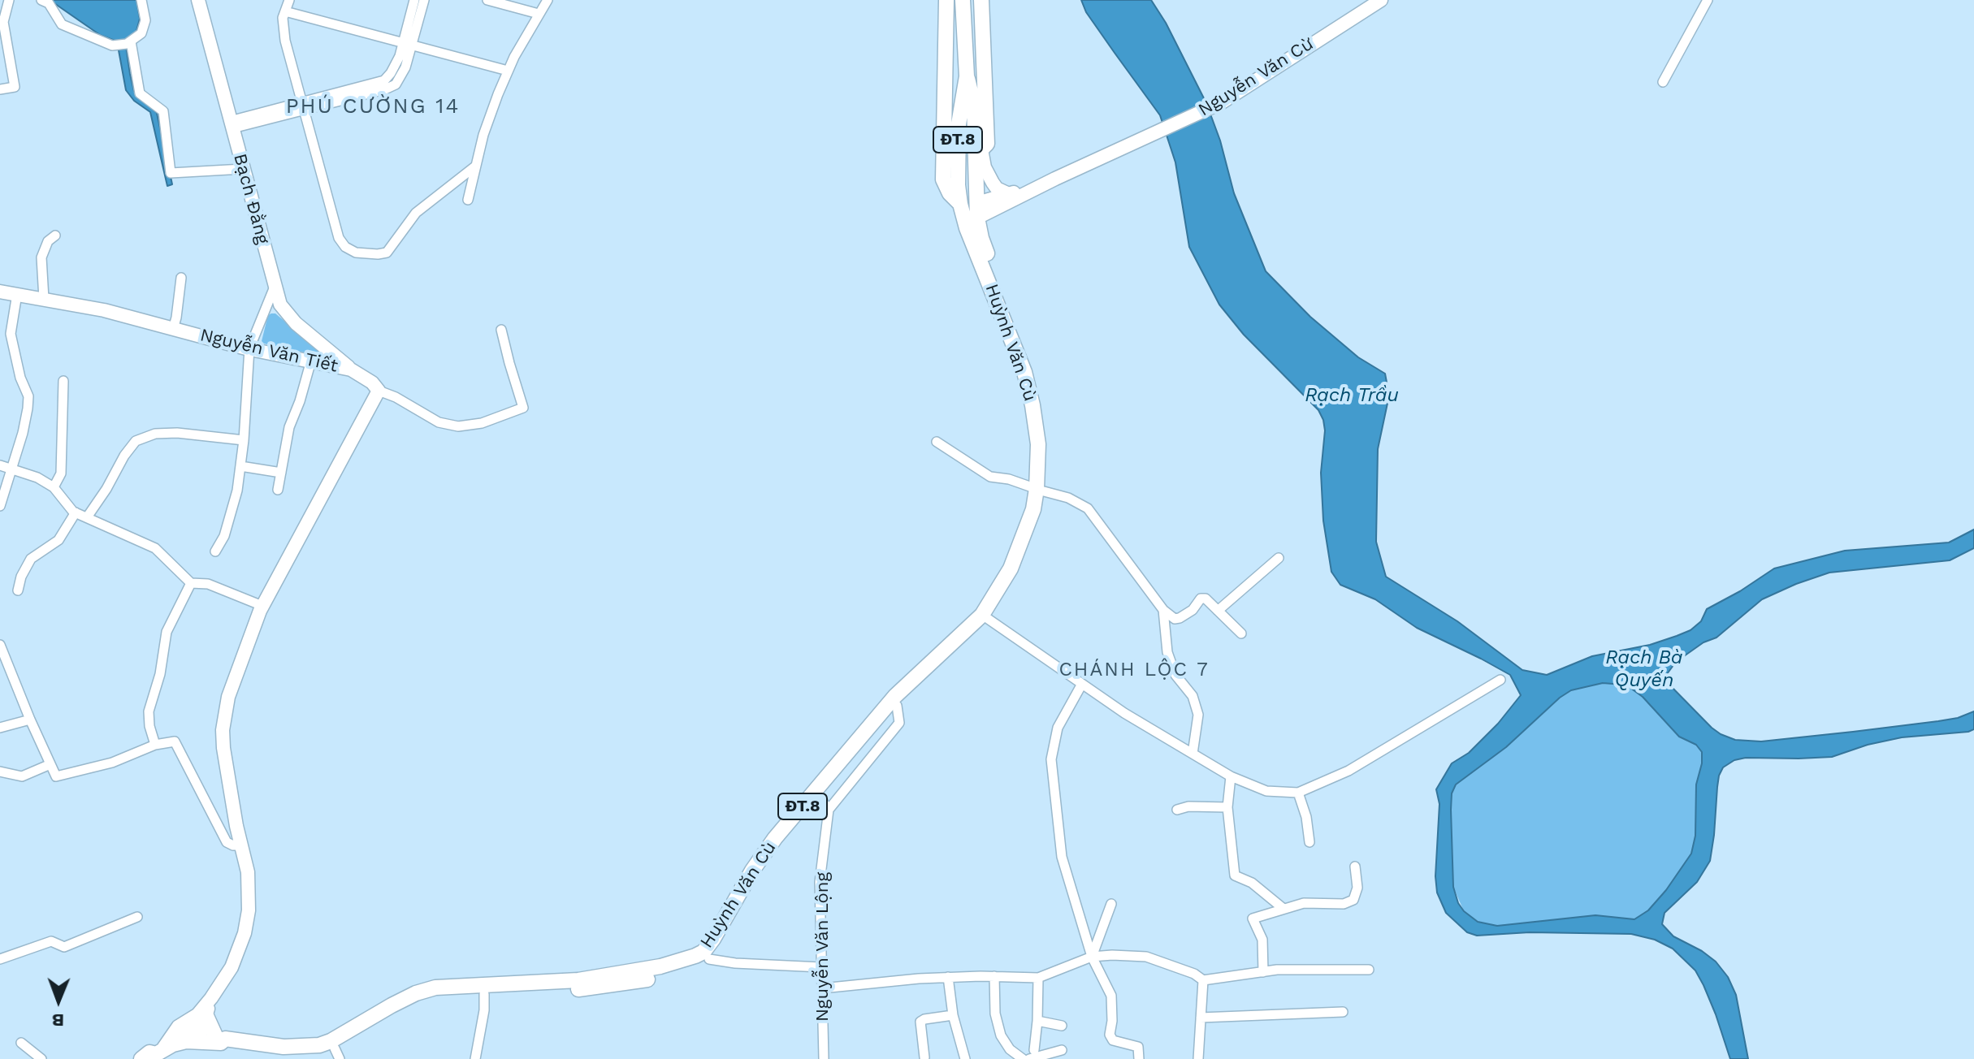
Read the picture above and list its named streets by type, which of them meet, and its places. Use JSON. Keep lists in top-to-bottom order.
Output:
{
  "streets": {
    "main road": ["ĐT.8", "Huỳnh Văn Cù"],
    "street": [
      "Nguyễn Văn Cừ",
      "Bạch Đằng",
      "Nguyễn Văn Tiết",
      "Nguyễn Văn Lộng"
    ]
  },
  "crossings": [
    ["Nguyễn Văn Cừ", "ĐT.8"],
    ["Bạch Đằng", "Nguyễn Văn Tiết"]
  ],
  "districts": ["PHÚ CƯỜNG 14", "CHÁNH LỘC 7"],
  "water": ["Rạch Trầu", "Rạch Bà Quyến"],
  "north": "bottom"
}
